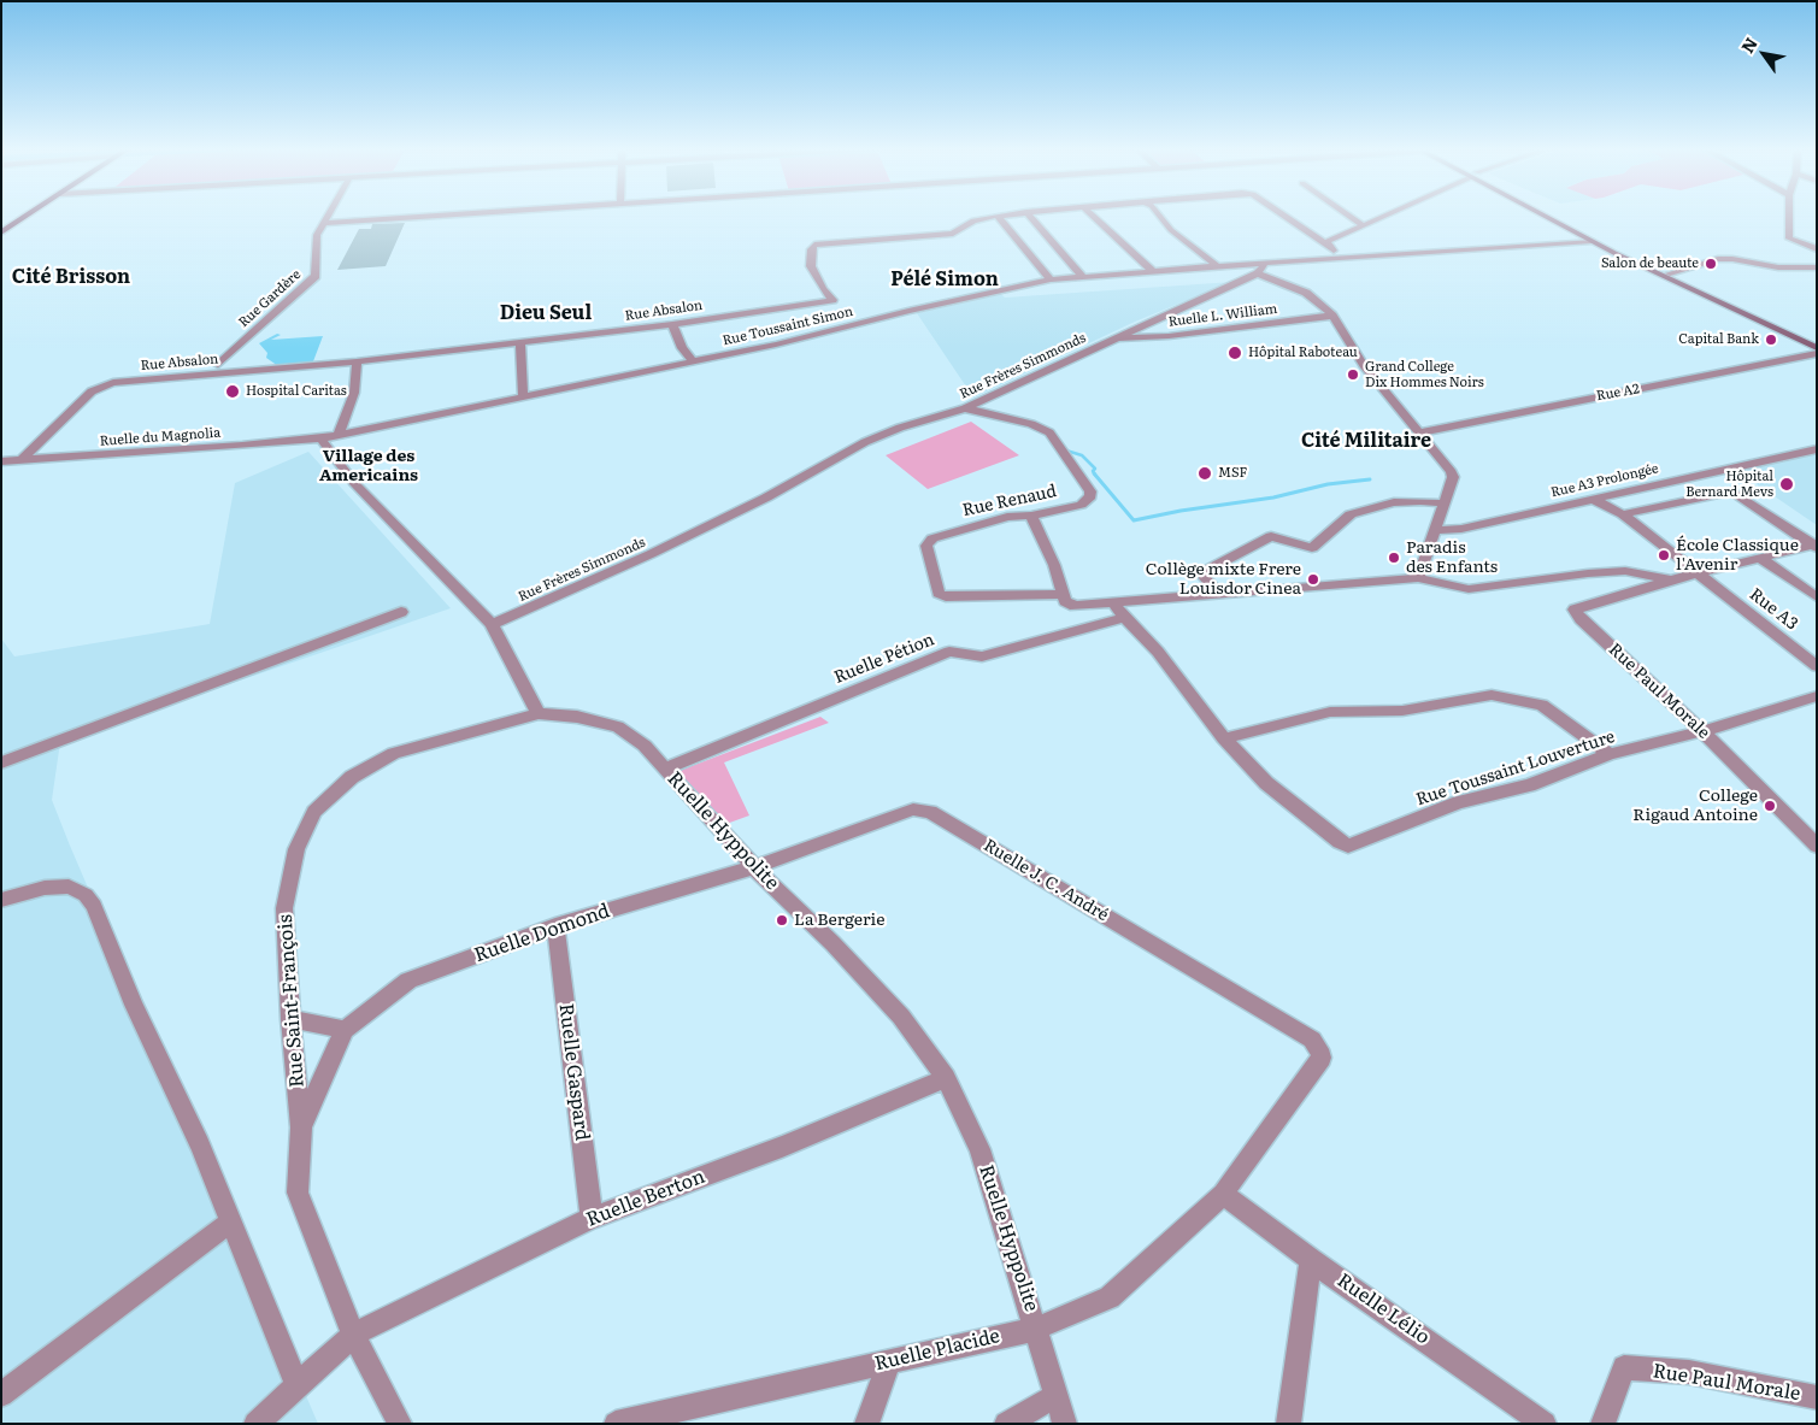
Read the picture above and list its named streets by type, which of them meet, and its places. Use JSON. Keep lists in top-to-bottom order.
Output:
{
  "streets": {
    "street": [
      "Rue Gardère",
      "Rue Absalon",
      "Ruelle L. William",
      "Rue Toussaint Simon",
      "Rue Frères Simmonds",
      "Rue A2",
      "Ruelle du Magnolia",
      "Rue A3 Prolongée",
      "Rue Renaud",
      "Rue A3",
      "Ruelle Pétion",
      "Rue Paul Morale",
      "Rue Toussaint Louverture",
      "Ruelle Hyppolite",
      "Ruelle J. C. André",
      "Ruelle Domond",
      "Rue Saint-François",
      "Ruelle Gaspard",
      "Ruelle Berton",
      "Ruelle Lélio",
      "Ruelle Placide"
    ]
  },
  "crossings": [
    ["Rue Absalon", "Ruelle du Magnolia"],
    ["Ruelle L. William", "Rue Frères Simmonds"],
    ["Rue Toussaint Simon", "Ruelle du Magnolia"],
    ["Rue Frères Simmonds", "Rue Renaud"],
    ["Rue A3 Prolongée", "Rue A3"],
    ["Ruelle Pétion", "Rue Toussaint Louverture"],
    ["Ruelle Pétion", "Ruelle Hyppolite"],
    ["Rue Paul Morale", "Rue Toussaint Louverture"],
    ["Ruelle Hyppolite", "Ruelle J. C. André"],
    ["Ruelle Hyppolite", "Ruelle Domond"],
    ["Ruelle Hyppolite", "Rue Saint-François"],
    ["Ruelle Hyppolite", "Ruelle Berton"],
    ["Ruelle Hyppolite", "Ruelle Placide"],
    ["Ruelle J. C. André", "Ruelle Domond"],
    ["Ruelle J. C. André", "Ruelle Placide"],
    ["Ruelle Domond", "Rue Saint-François"],
    ["Ruelle Domond", "Ruelle Gaspard"],
    ["Rue Saint-François", "Ruelle Berton"],
    ["Ruelle Gaspard", "Ruelle Berton"],
    ["Ruelle Lélio", "Ruelle Placide"]
  ],
  "districts": [
    "Cité Brisson",
    "Pélé Simon",
    "Dieu Seul",
    "Cité Militaire",
    "Village des Americains"
  ],
  "places": [
    "Salon de beaute",
    "Capital Bank",
    "Hôpital Raboteau",
    "Grand College Dix Hommes Noirs",
    "Hospital Caritas",
    "MSF",
    "Hôpital Bernard Mevs",
    "École Classique l'Avenir",
    "Paradis des Enfants",
    "Collège mixte Frere Louisdor Cinea",
    "College Rigaud Antoine",
    "La Bergerie"
  ],
  "north": "top left"
}
